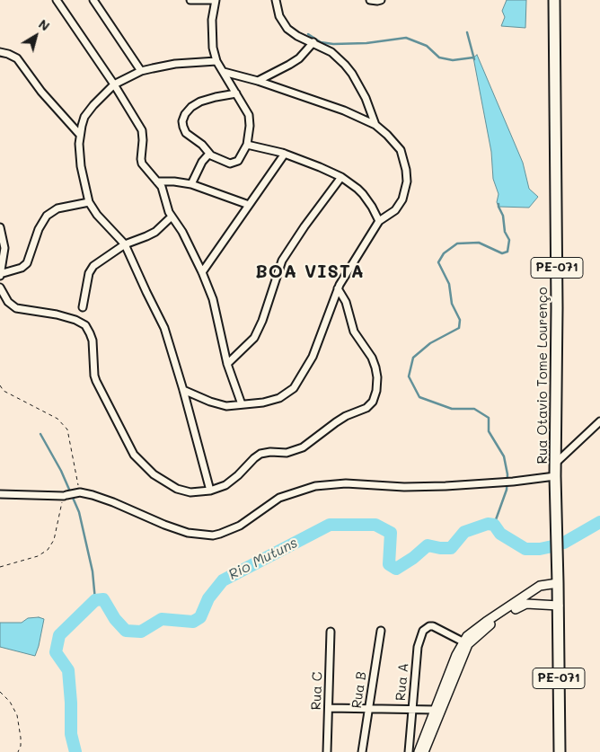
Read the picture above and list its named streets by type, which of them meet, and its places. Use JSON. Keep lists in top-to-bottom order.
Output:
{
  "streets": {
    "main road": ["PE-071", "Rua Otavio Tome Lourenço"],
    "street": ["Rua A", "Rua B", "Rua C"]
  },
  "districts": ["BOA VISTA"],
  "water": ["Rio Mutuns"],
  "north": "top right"
}
